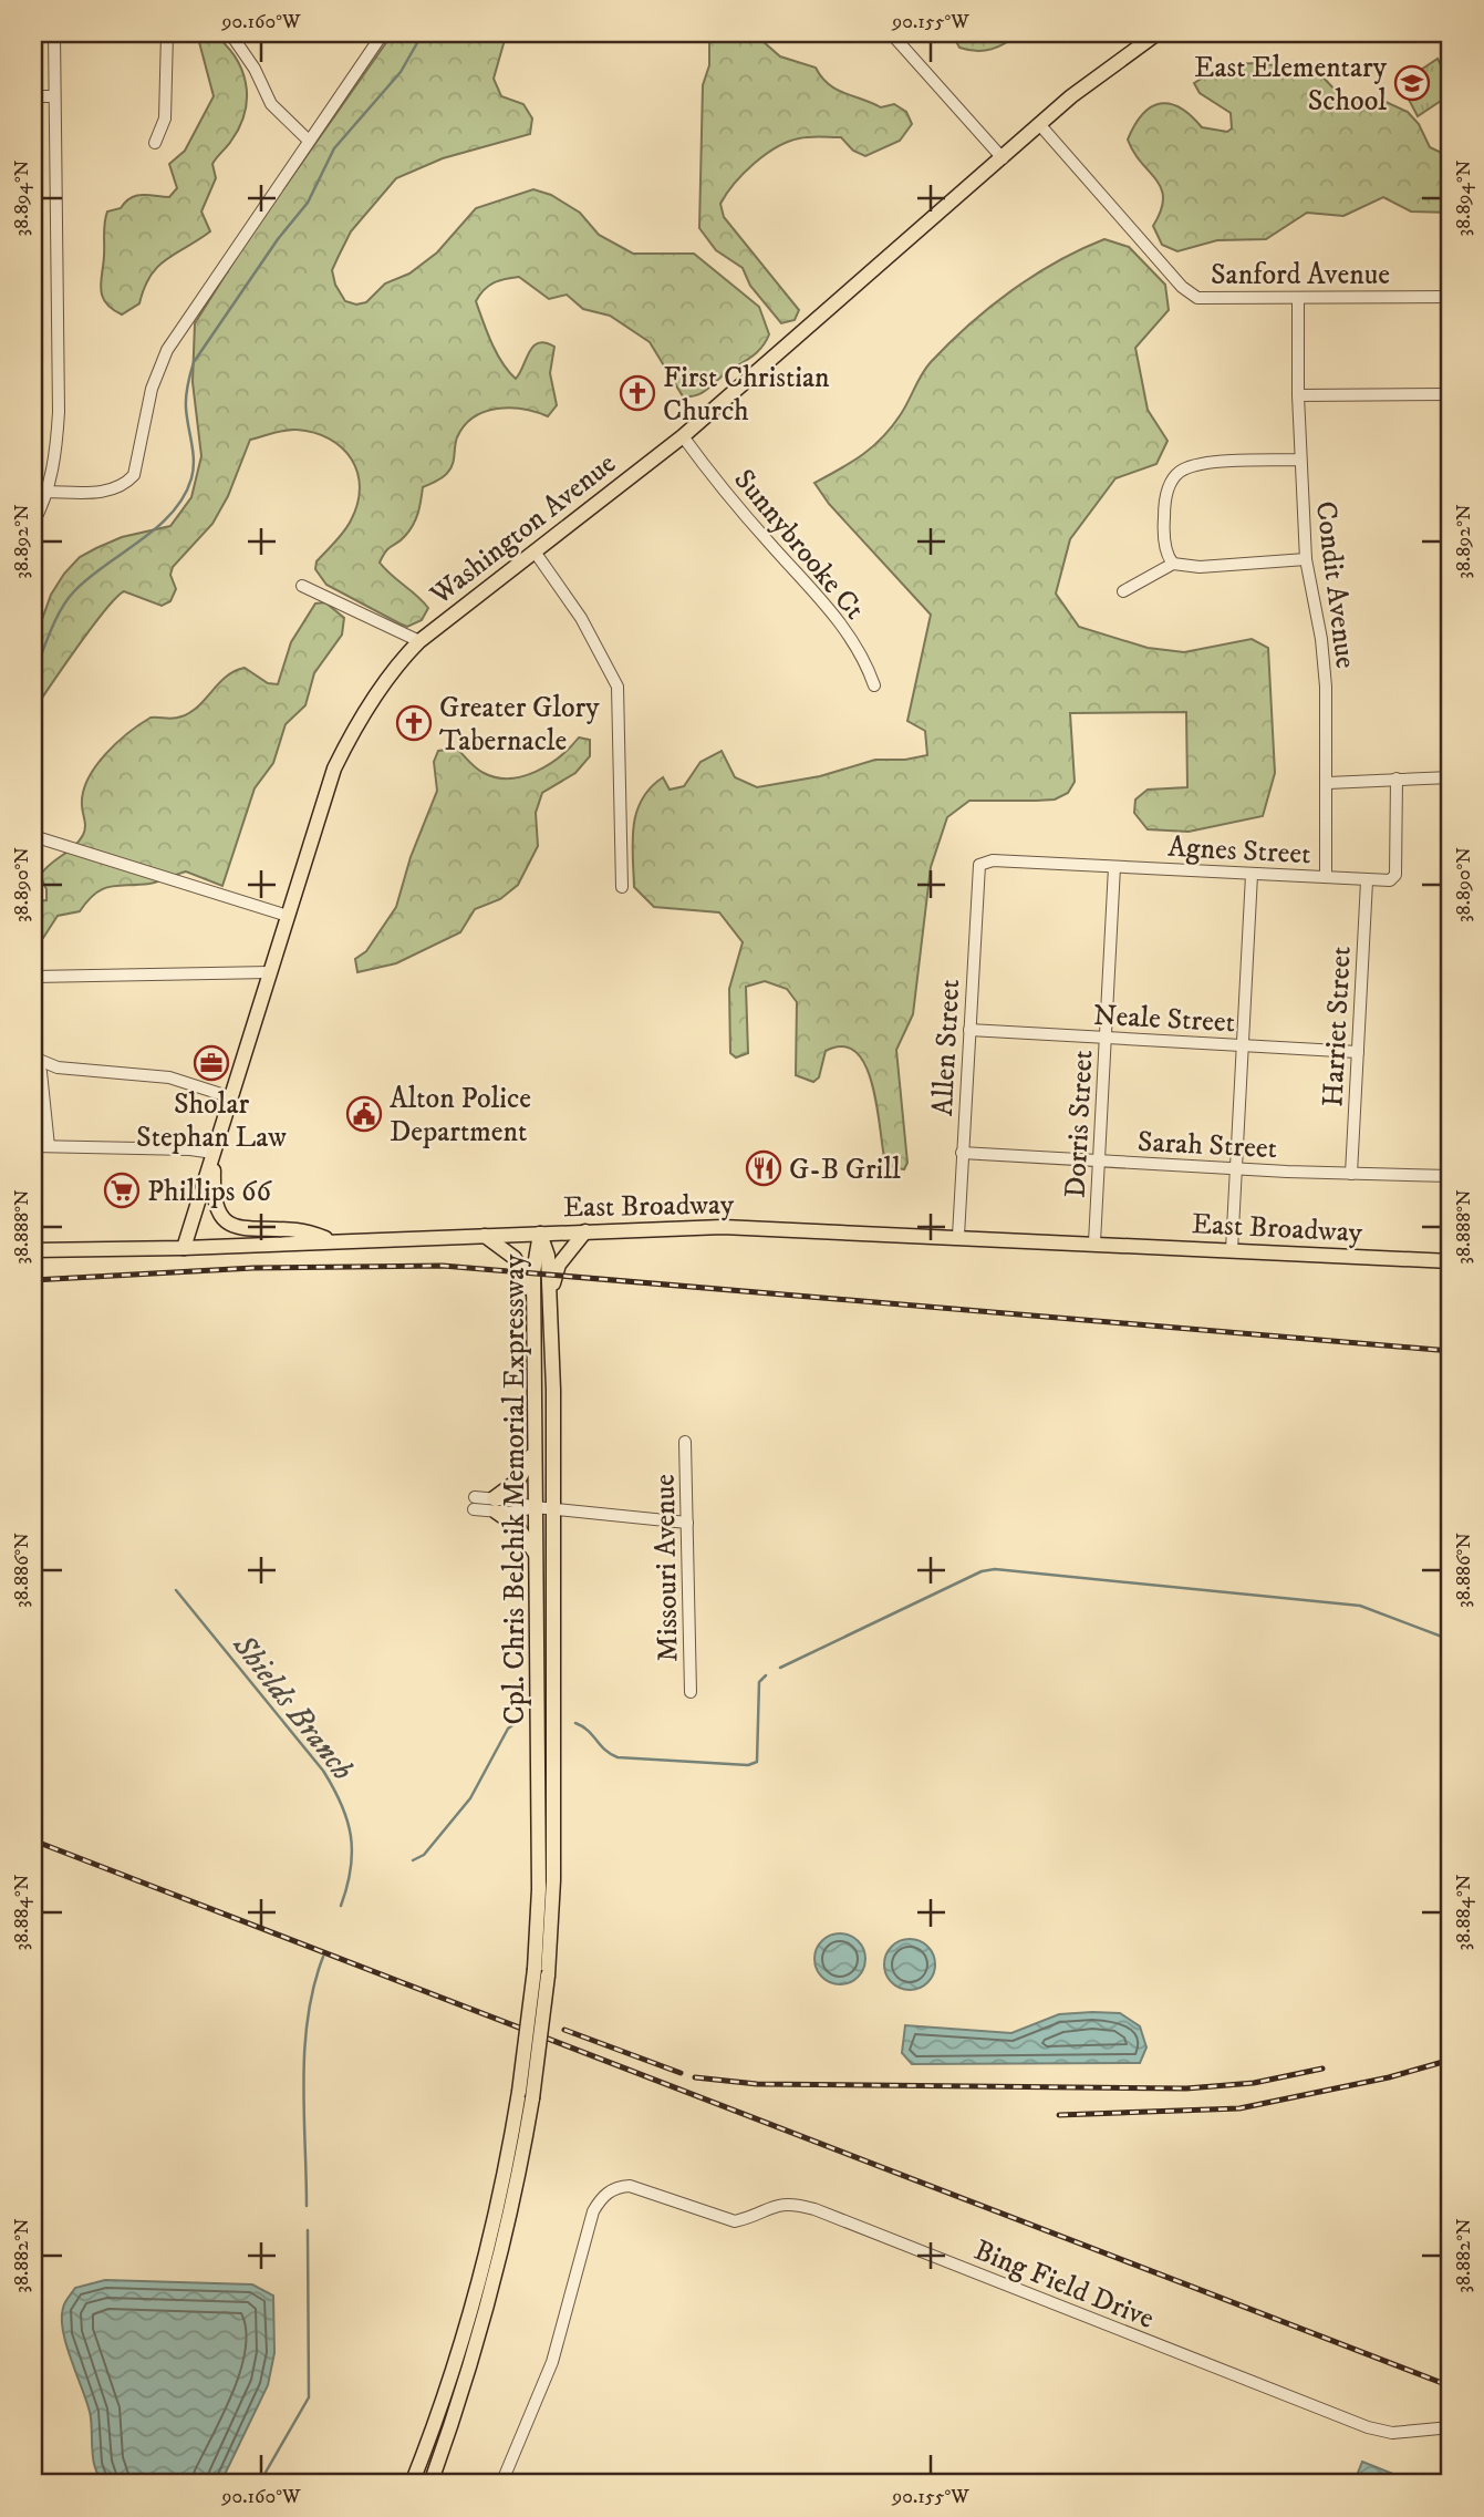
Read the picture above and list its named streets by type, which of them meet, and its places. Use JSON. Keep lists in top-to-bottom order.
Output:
{
  "streets": {
    "main road": ["Washington Avenue", "East Broadway", "Cpl. Chris Belchik Memorial Expressway"],
    "street": [
      "Sanford Avenue",
      "Sunnybrooke Ct",
      "Condit Avenue",
      "Agnes Street",
      "Neale Street",
      "Harriet Street",
      "Allen Street",
      "Dorris Street",
      "Sarah Street",
      "Missouri Avenue",
      "Bing Field Drive"
    ]
  },
  "crossings": [
    ["Sanford Avenue", "Washington Avenue"],
    ["Sanford Avenue", "Condit Avenue"],
    ["Washington Avenue", "Sunnybrooke Ct"],
    ["Washington Avenue", "East Broadway"],
    ["Condit Avenue", "Agnes Street"],
    ["Agnes Street", "Harriet Street"],
    ["Agnes Street", "Allen Street"],
    ["Agnes Street", "Dorris Street"],
    ["Neale Street", "Harriet Street"],
    ["Neale Street", "Allen Street"],
    ["Neale Street", "Dorris Street"],
    ["Harriet Street", "Sarah Street"],
    ["Allen Street", "Sarah Street"],
    ["Allen Street", "East Broadway"],
    ["Dorris Street", "Sarah Street"],
    ["Dorris Street", "East Broadway"],
    ["East Broadway", "Cpl. Chris Belchik Memorial Expressway"]
  ],
  "water": ["Shields Branch"],
  "places": {
    "school or university": ["East Elementary School"],
    "church": ["First Christian Church", "Greater Glory Tabernacle"],
    "office": ["Sholar Stephan Law"],
    "public building": ["Alton Police Department"],
    "restaurant": ["G-B Grill"],
    "supermarket": ["Phillips 66"]
  },
  "coordinates": [
    "90.160°W",
    "90.155°W",
    "38.894°N",
    "38.892°N",
    "38.890°N",
    "38.888°N",
    "38.886°N",
    "38.884°N",
    "38.882°N"
  ]
}
